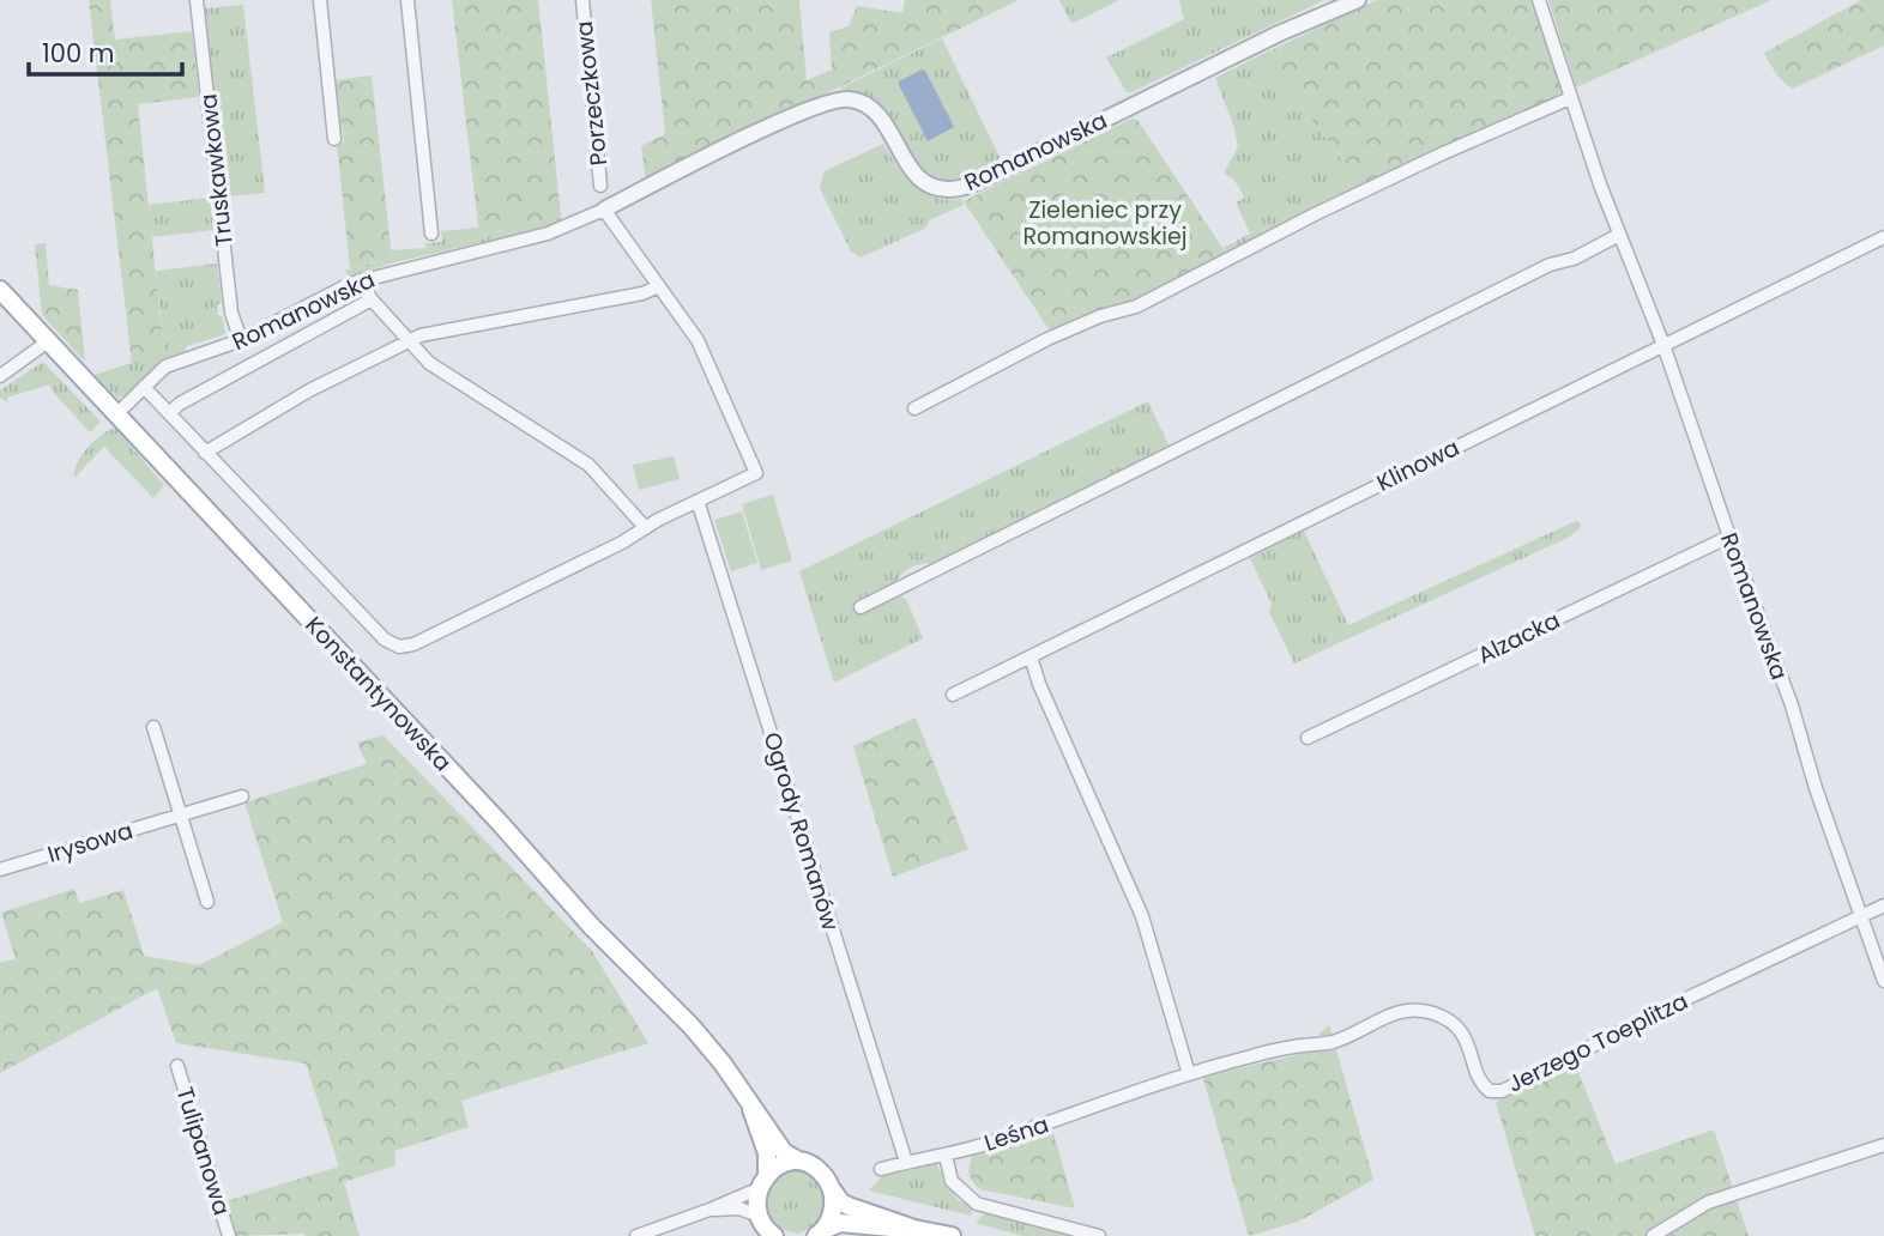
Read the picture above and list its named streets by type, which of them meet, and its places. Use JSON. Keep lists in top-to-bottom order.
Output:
{
  "streets": {
    "main road": ["Konstantynowska"],
    "street": [
      "Porzeczkowa",
      "Romanowska",
      "Truskawkowa",
      "Klinowa",
      "Alzacka",
      "Ogrody Romanów",
      "Irysowa",
      "Jerzego Toeplitza",
      "Leśna",
      "Tulipanowa"
    ]
  },
  "crossings": [
    ["Romanowska", "Truskawkowa"],
    ["Romanowska", "Klinowa"],
    ["Romanowska", "Alzacka"],
    ["Romanowska", "Konstantynowska"],
    ["Romanowska", "Jerzego Toeplitza"],
    ["Ogrody Romanów", "Leśna"],
    ["Jerzego Toeplitza", "Leśna"]
  ],
  "parks": ["Zieleniec przy Romanowskiej"],
  "scale_bar": "100 m"
}
